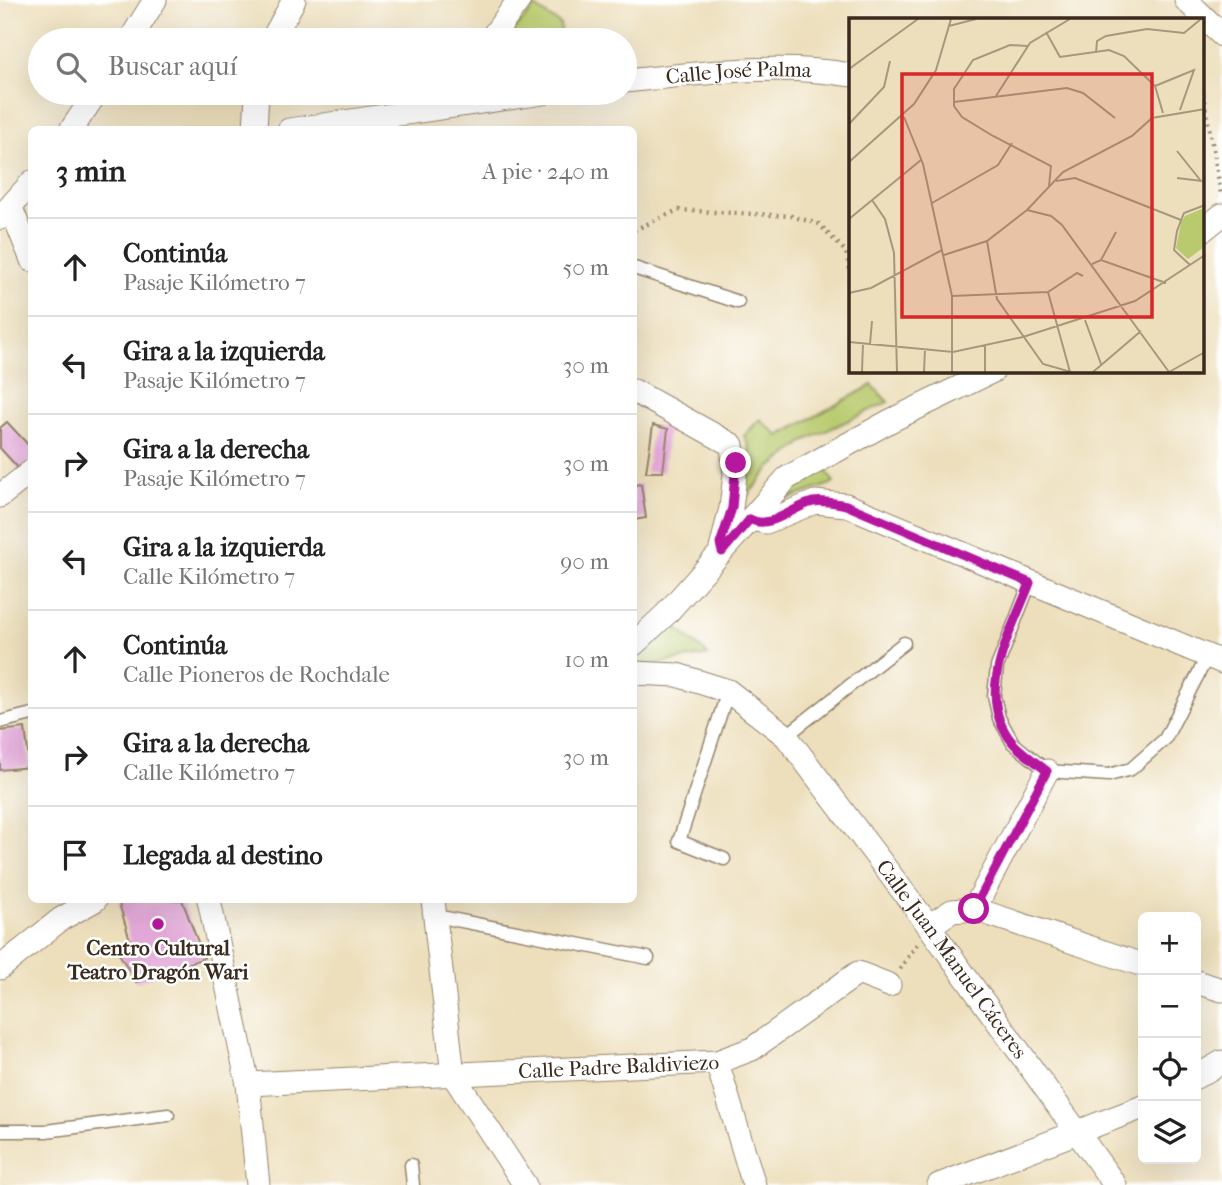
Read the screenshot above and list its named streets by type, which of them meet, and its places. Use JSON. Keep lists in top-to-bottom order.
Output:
{
  "streets": {
    "street": ["Calle José Palma", "Calle Juan Manuel Cáceres", "Calle Padre Baldiviezo"]
  },
  "places": ["Centro Cultural Teatro Dragón Wari"],
  "page": {
    "search": "Buscar aquí",
    "heading": ["3 min", "A pie · 240 m"],
    "list": [
      ["Continúa", "Pasaje Kilómetro 7", "50 m"],
      ["Gira a la izquierda", "Pasaje Kilómetro 7", "30 m"],
      ["Gira a la derecha", "Pasaje Kilómetro 7", "30 m"],
      ["Gira a la izquierda", "Calle Kilómetro 7", "90 m"],
      ["Continúa", "Calle Pioneros de Rochdale", "10 m"],
      ["Gira a la derecha", "Calle Kilómetro 7", "30 m"],
      "Llegada al destino"
    ],
    "map_buttons": ["+", "−"]
  }
}
